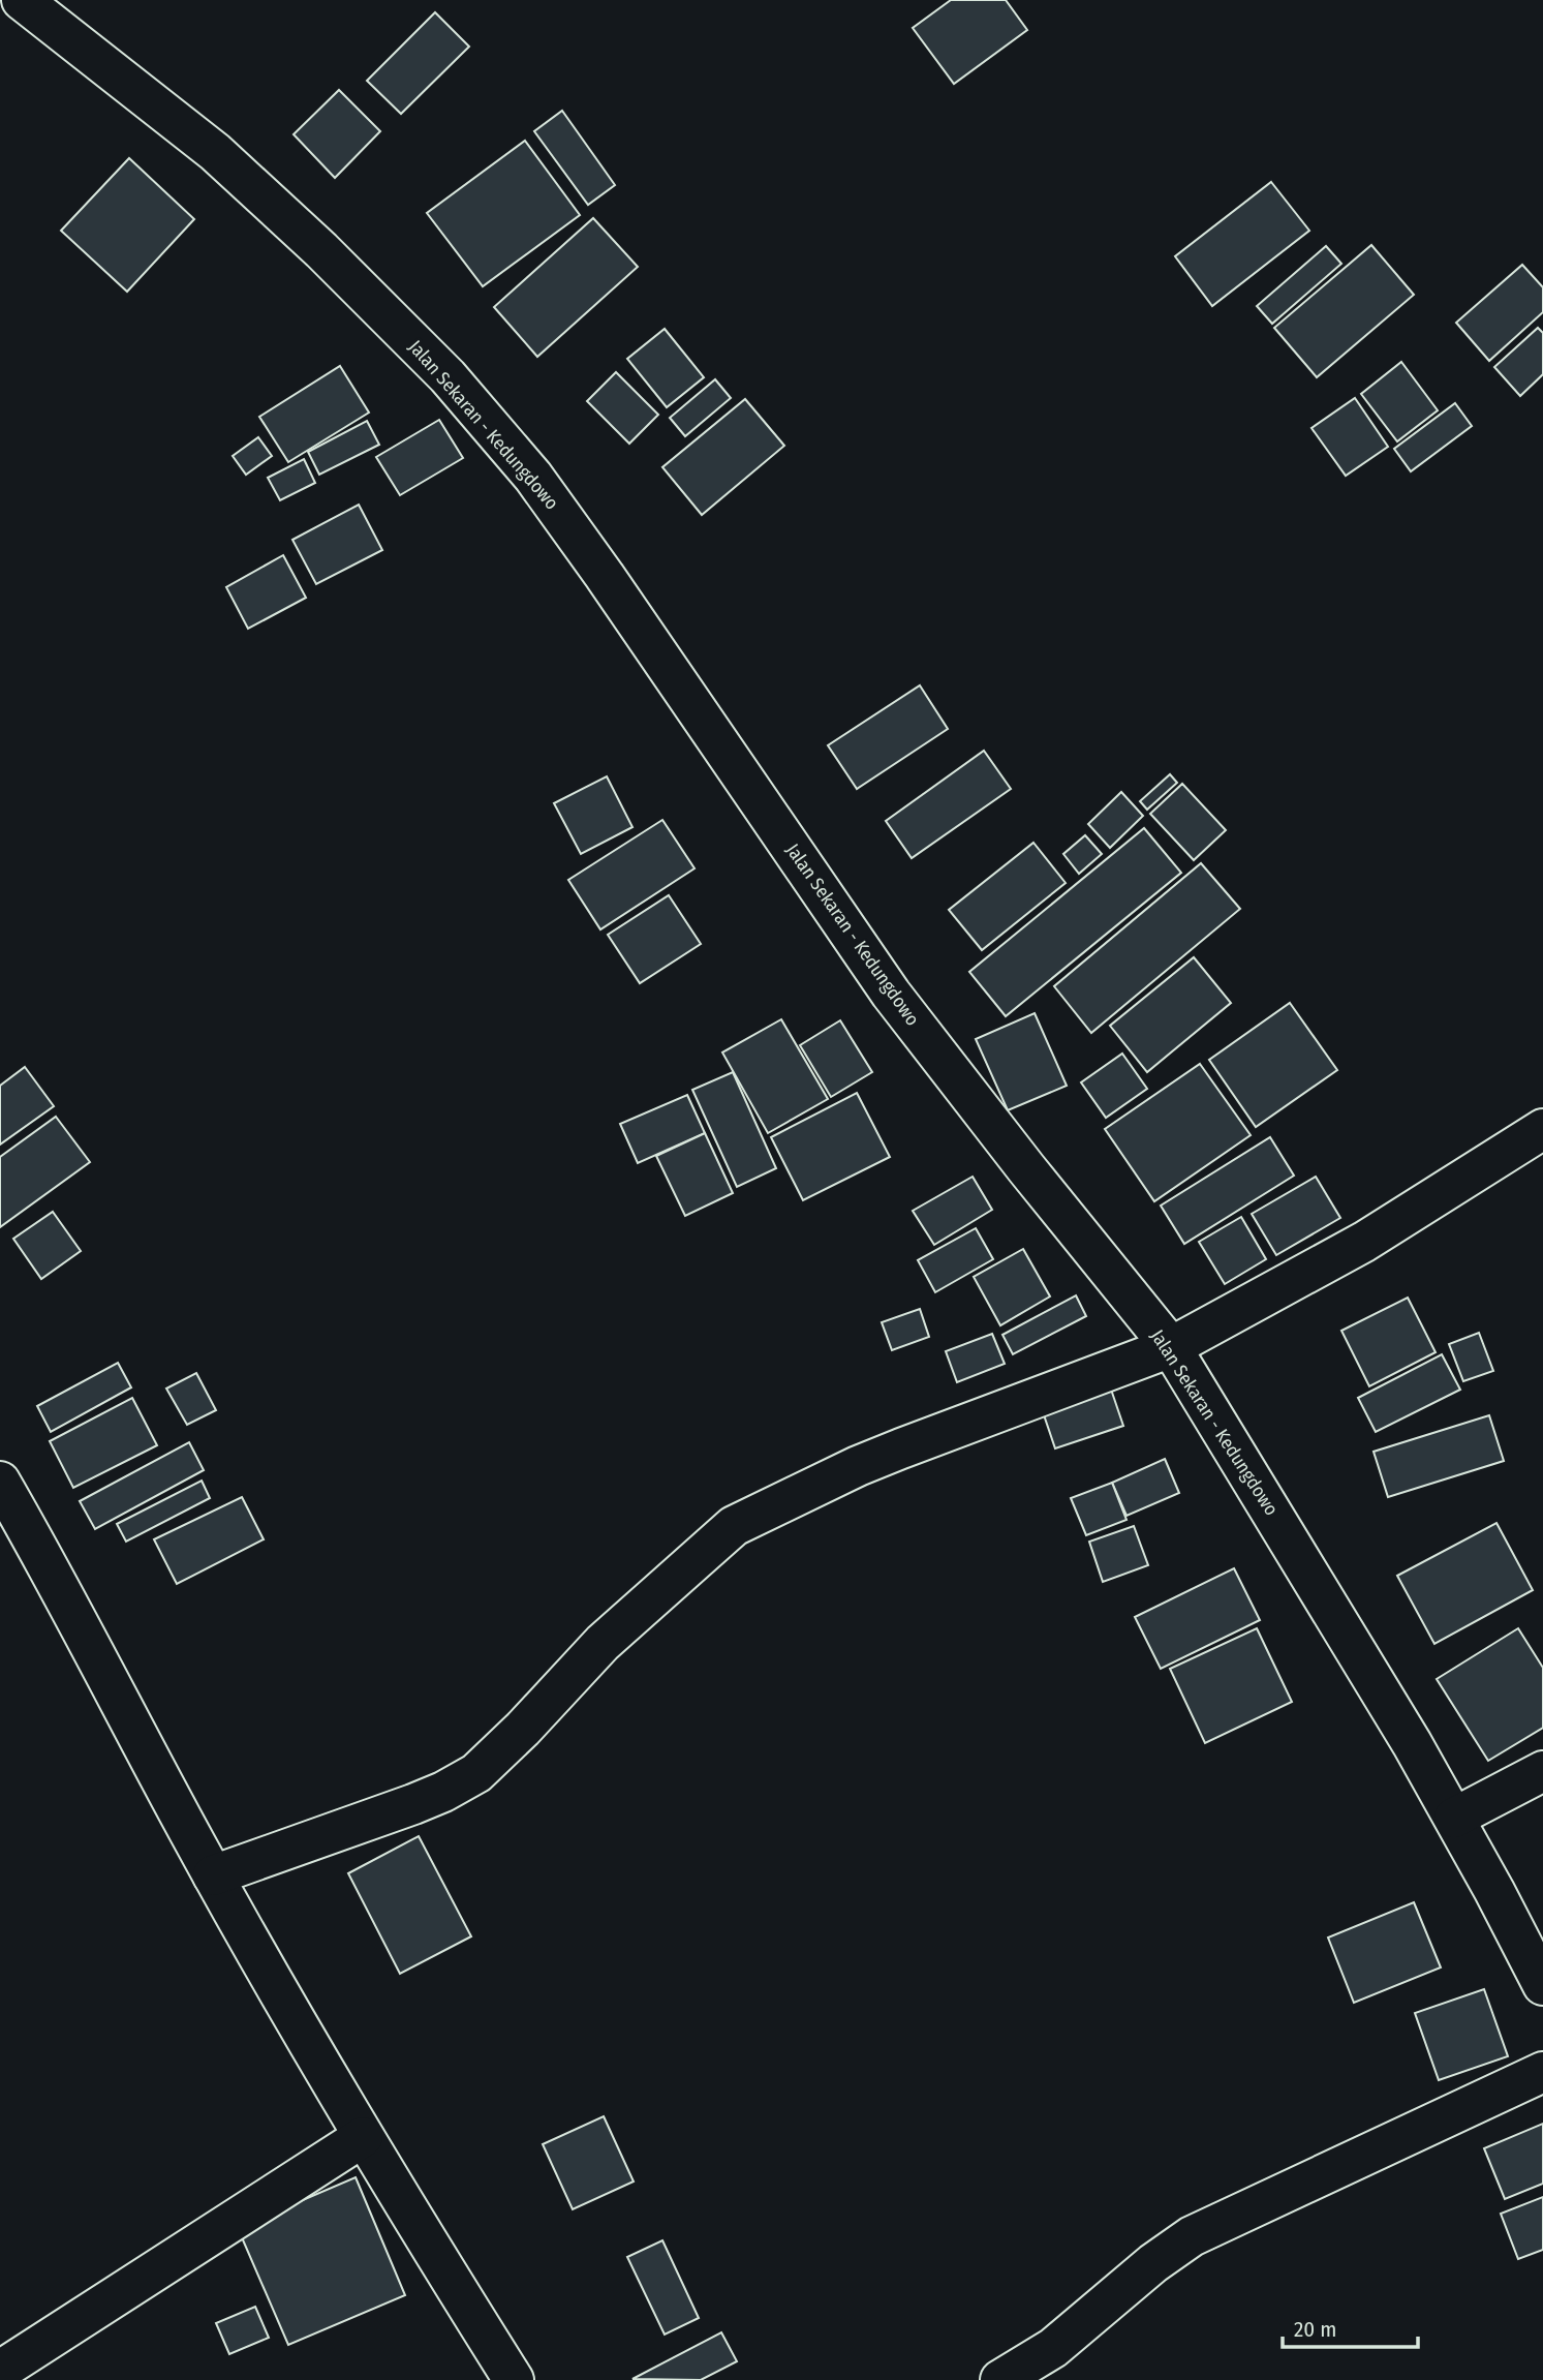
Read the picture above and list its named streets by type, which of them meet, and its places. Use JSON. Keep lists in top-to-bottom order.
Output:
{
  "streets": {
    "street": ["Jalan Sekaran - Kedungdowo"]
  },
  "scale_bar": "20 m"
}
